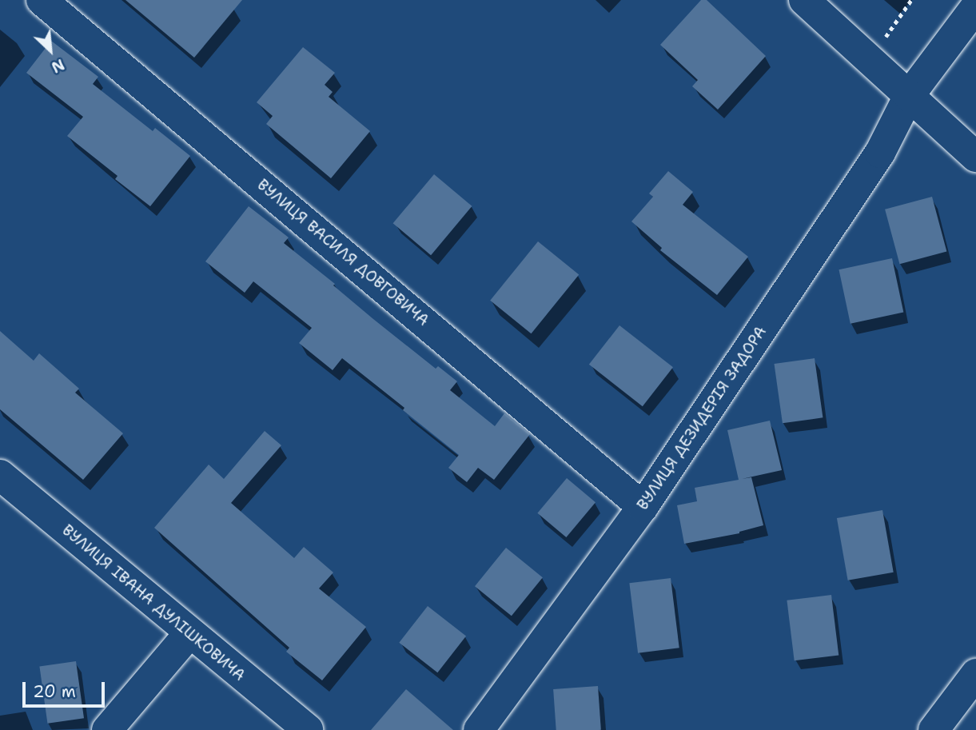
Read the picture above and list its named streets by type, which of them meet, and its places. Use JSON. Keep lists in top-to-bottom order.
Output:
{
  "streets": {
    "street": ["ВУЛИЦЯ ВАСИЛЯ ДОВГОВИЧА", "ВУЛИЦЯ ДЕЗИДЕРІЯ ЗАДОРА", "ВУЛИЦЯ ІВАНА ДУЛІШКОВИЧА"]
  },
  "crossings": [
    ["ВУЛИЦЯ ВАСИЛЯ ДОВГОВИЧА", "ВУЛИЦЯ ДЕЗИДЕРІЯ ЗАДОРА"]
  ],
  "scale_bar": "20 m",
  "north": "bottom right"
}
